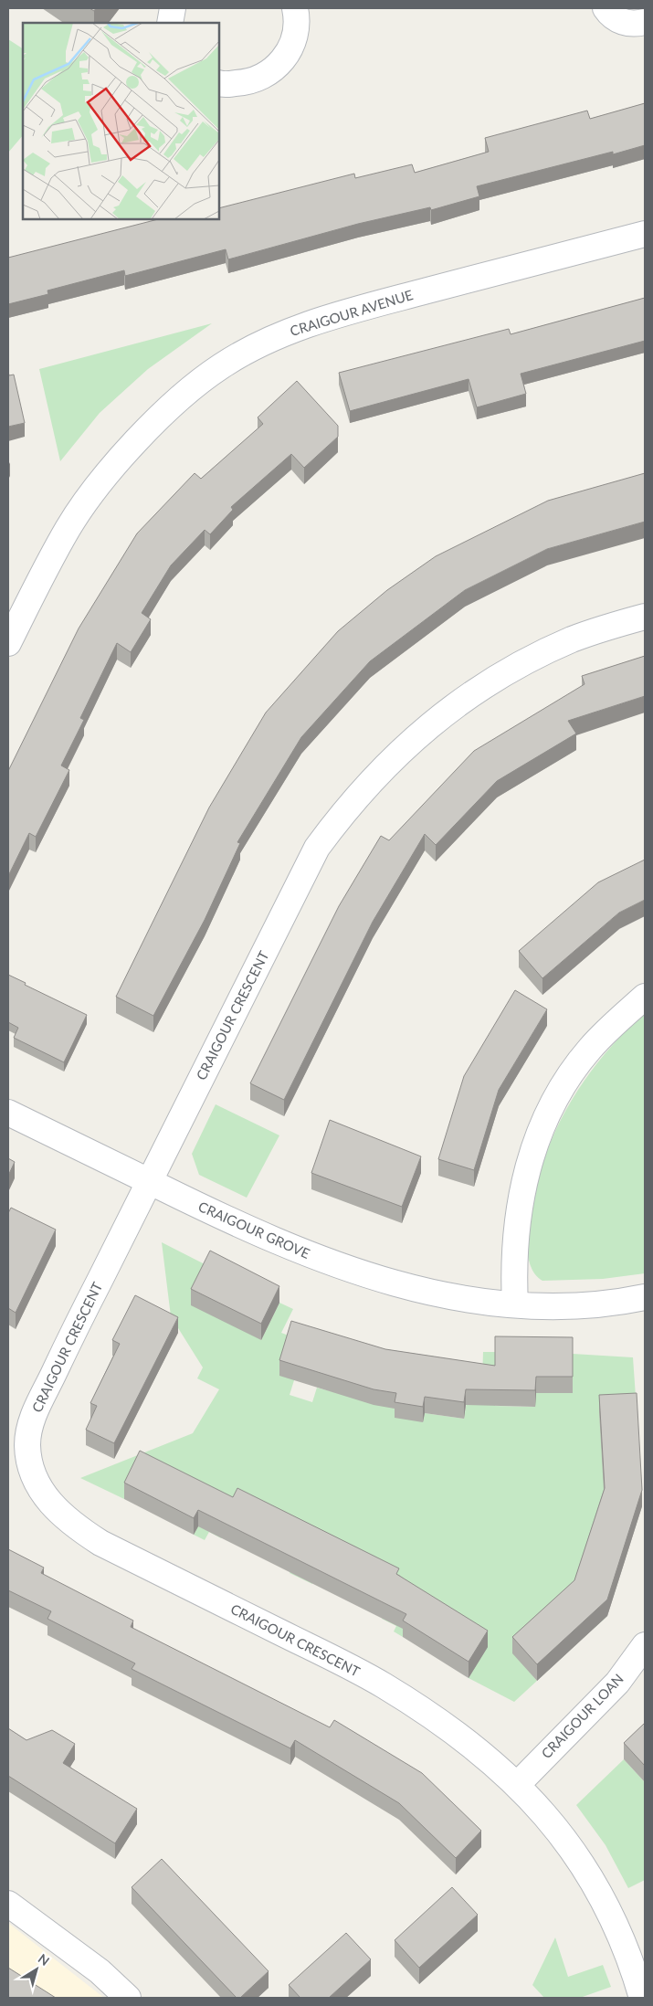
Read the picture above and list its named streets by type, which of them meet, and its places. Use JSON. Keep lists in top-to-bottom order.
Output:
{
  "streets": {
    "street": [
      "CRAIGOUR AVENUE",
      "CRAIGOUR CRESCENT",
      "CRAIGOUR GROVE",
      "CRAIGOUR LOAN"
    ]
  },
  "crossings": [
    ["CRAIGOUR CRESCENT", "CRAIGOUR GROVE"],
    ["CRAIGOUR CRESCENT", "CRAIGOUR LOAN"]
  ],
  "north": "top right"
}
